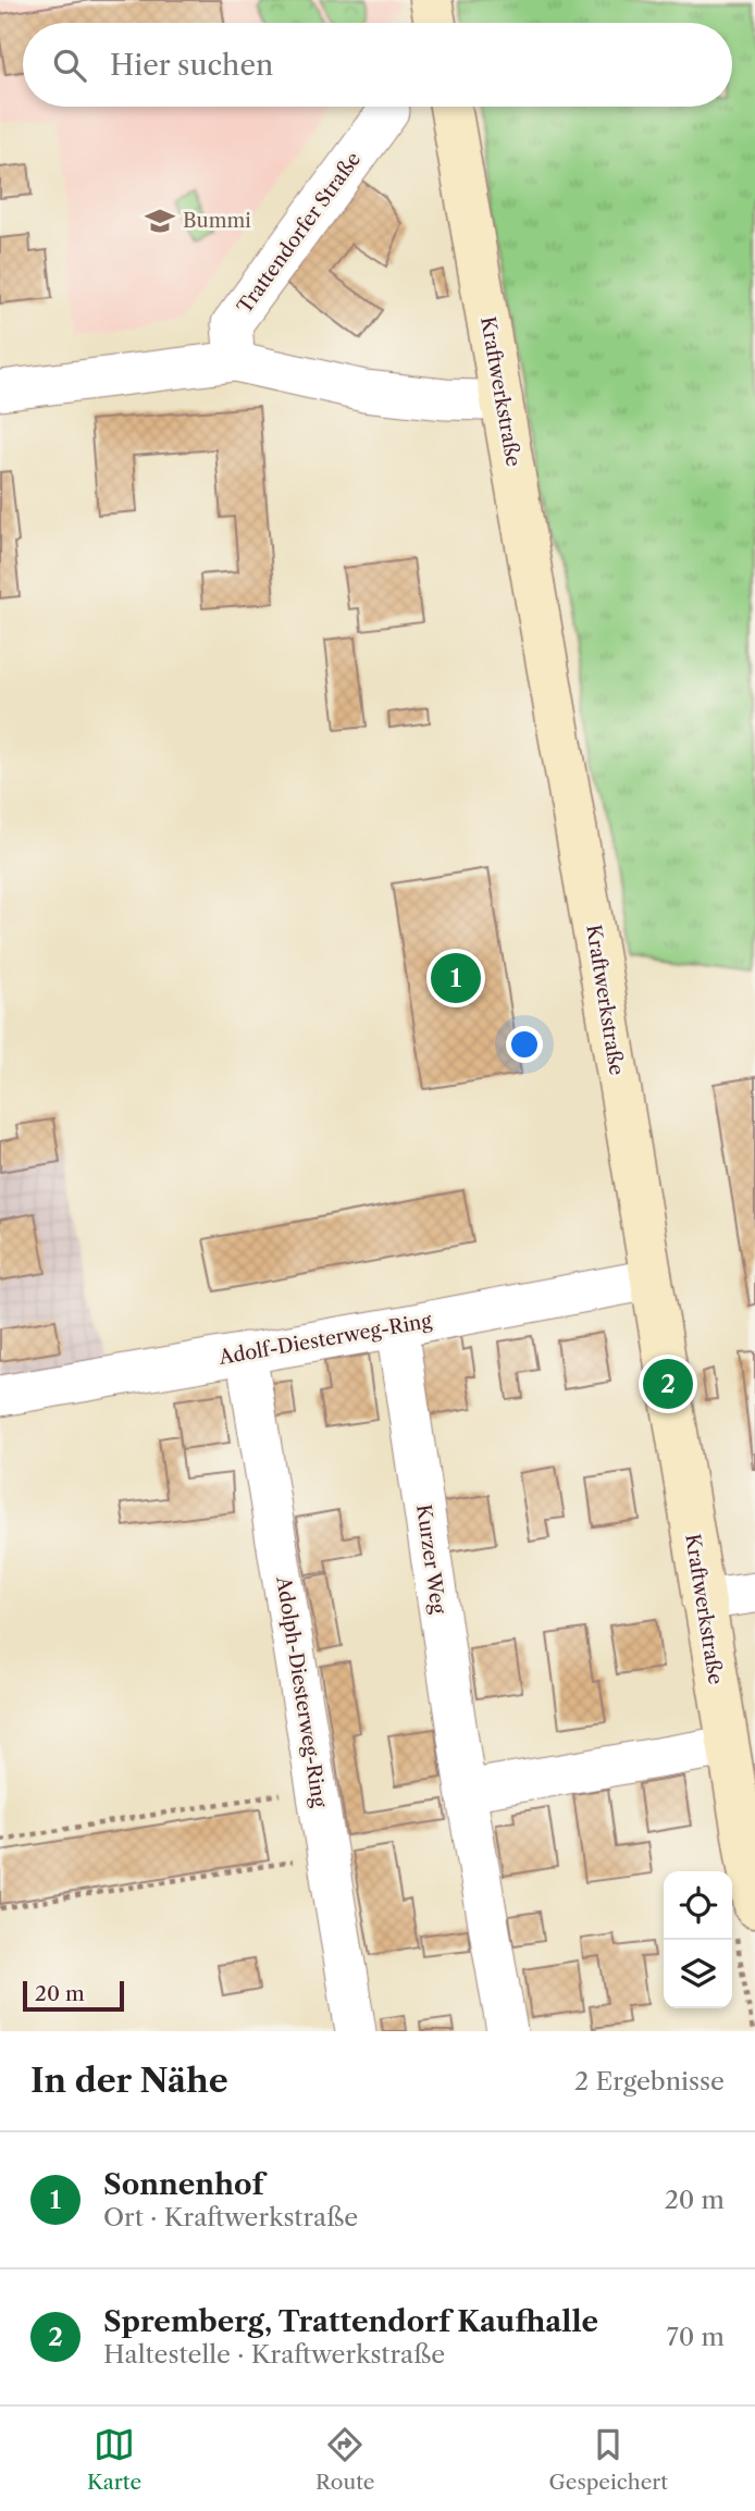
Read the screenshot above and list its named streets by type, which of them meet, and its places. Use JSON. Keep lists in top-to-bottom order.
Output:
{
  "streets": {
    "main road": ["Kraftwerkstraße"],
    "street": [
      "Trattendorfer Straße",
      "Adolf-Diesterweg-Ring",
      "Kurzer Weg",
      "Adolph-Diesterweg-Ring"
    ]
  },
  "crossings": [
    ["Kraftwerkstraße", "Adolf-Diesterweg-Ring"],
    ["Adolf-Diesterweg-Ring", "Kurzer Weg"],
    ["Adolf-Diesterweg-Ring", "Adolph-Diesterweg-Ring"]
  ],
  "places": {
    "school or university": ["Bummi"]
  },
  "scale_bar": "20 m",
  "page": {
    "search": "Hier suchen",
    "pins": ["1", "2"],
    "scale": "20 m",
    "heading": ["In der Nähe", "2 Ergebnisse"],
    "list": [
      {
        "mark": "1",
        "name": "Sonnenhof",
        "note": "Ort · Kraftwerkstraße",
        "value": "20 m"
      },
      {
        "mark": "2",
        "name": "Spremberg, Trattendorf Kaufhalle",
        "note": "Haltestelle · Kraftwerkstraße",
        "value": "70 m"
      }
    ],
    "nav": ["Karte", "Route", "Gespeichert"]
  }
}
